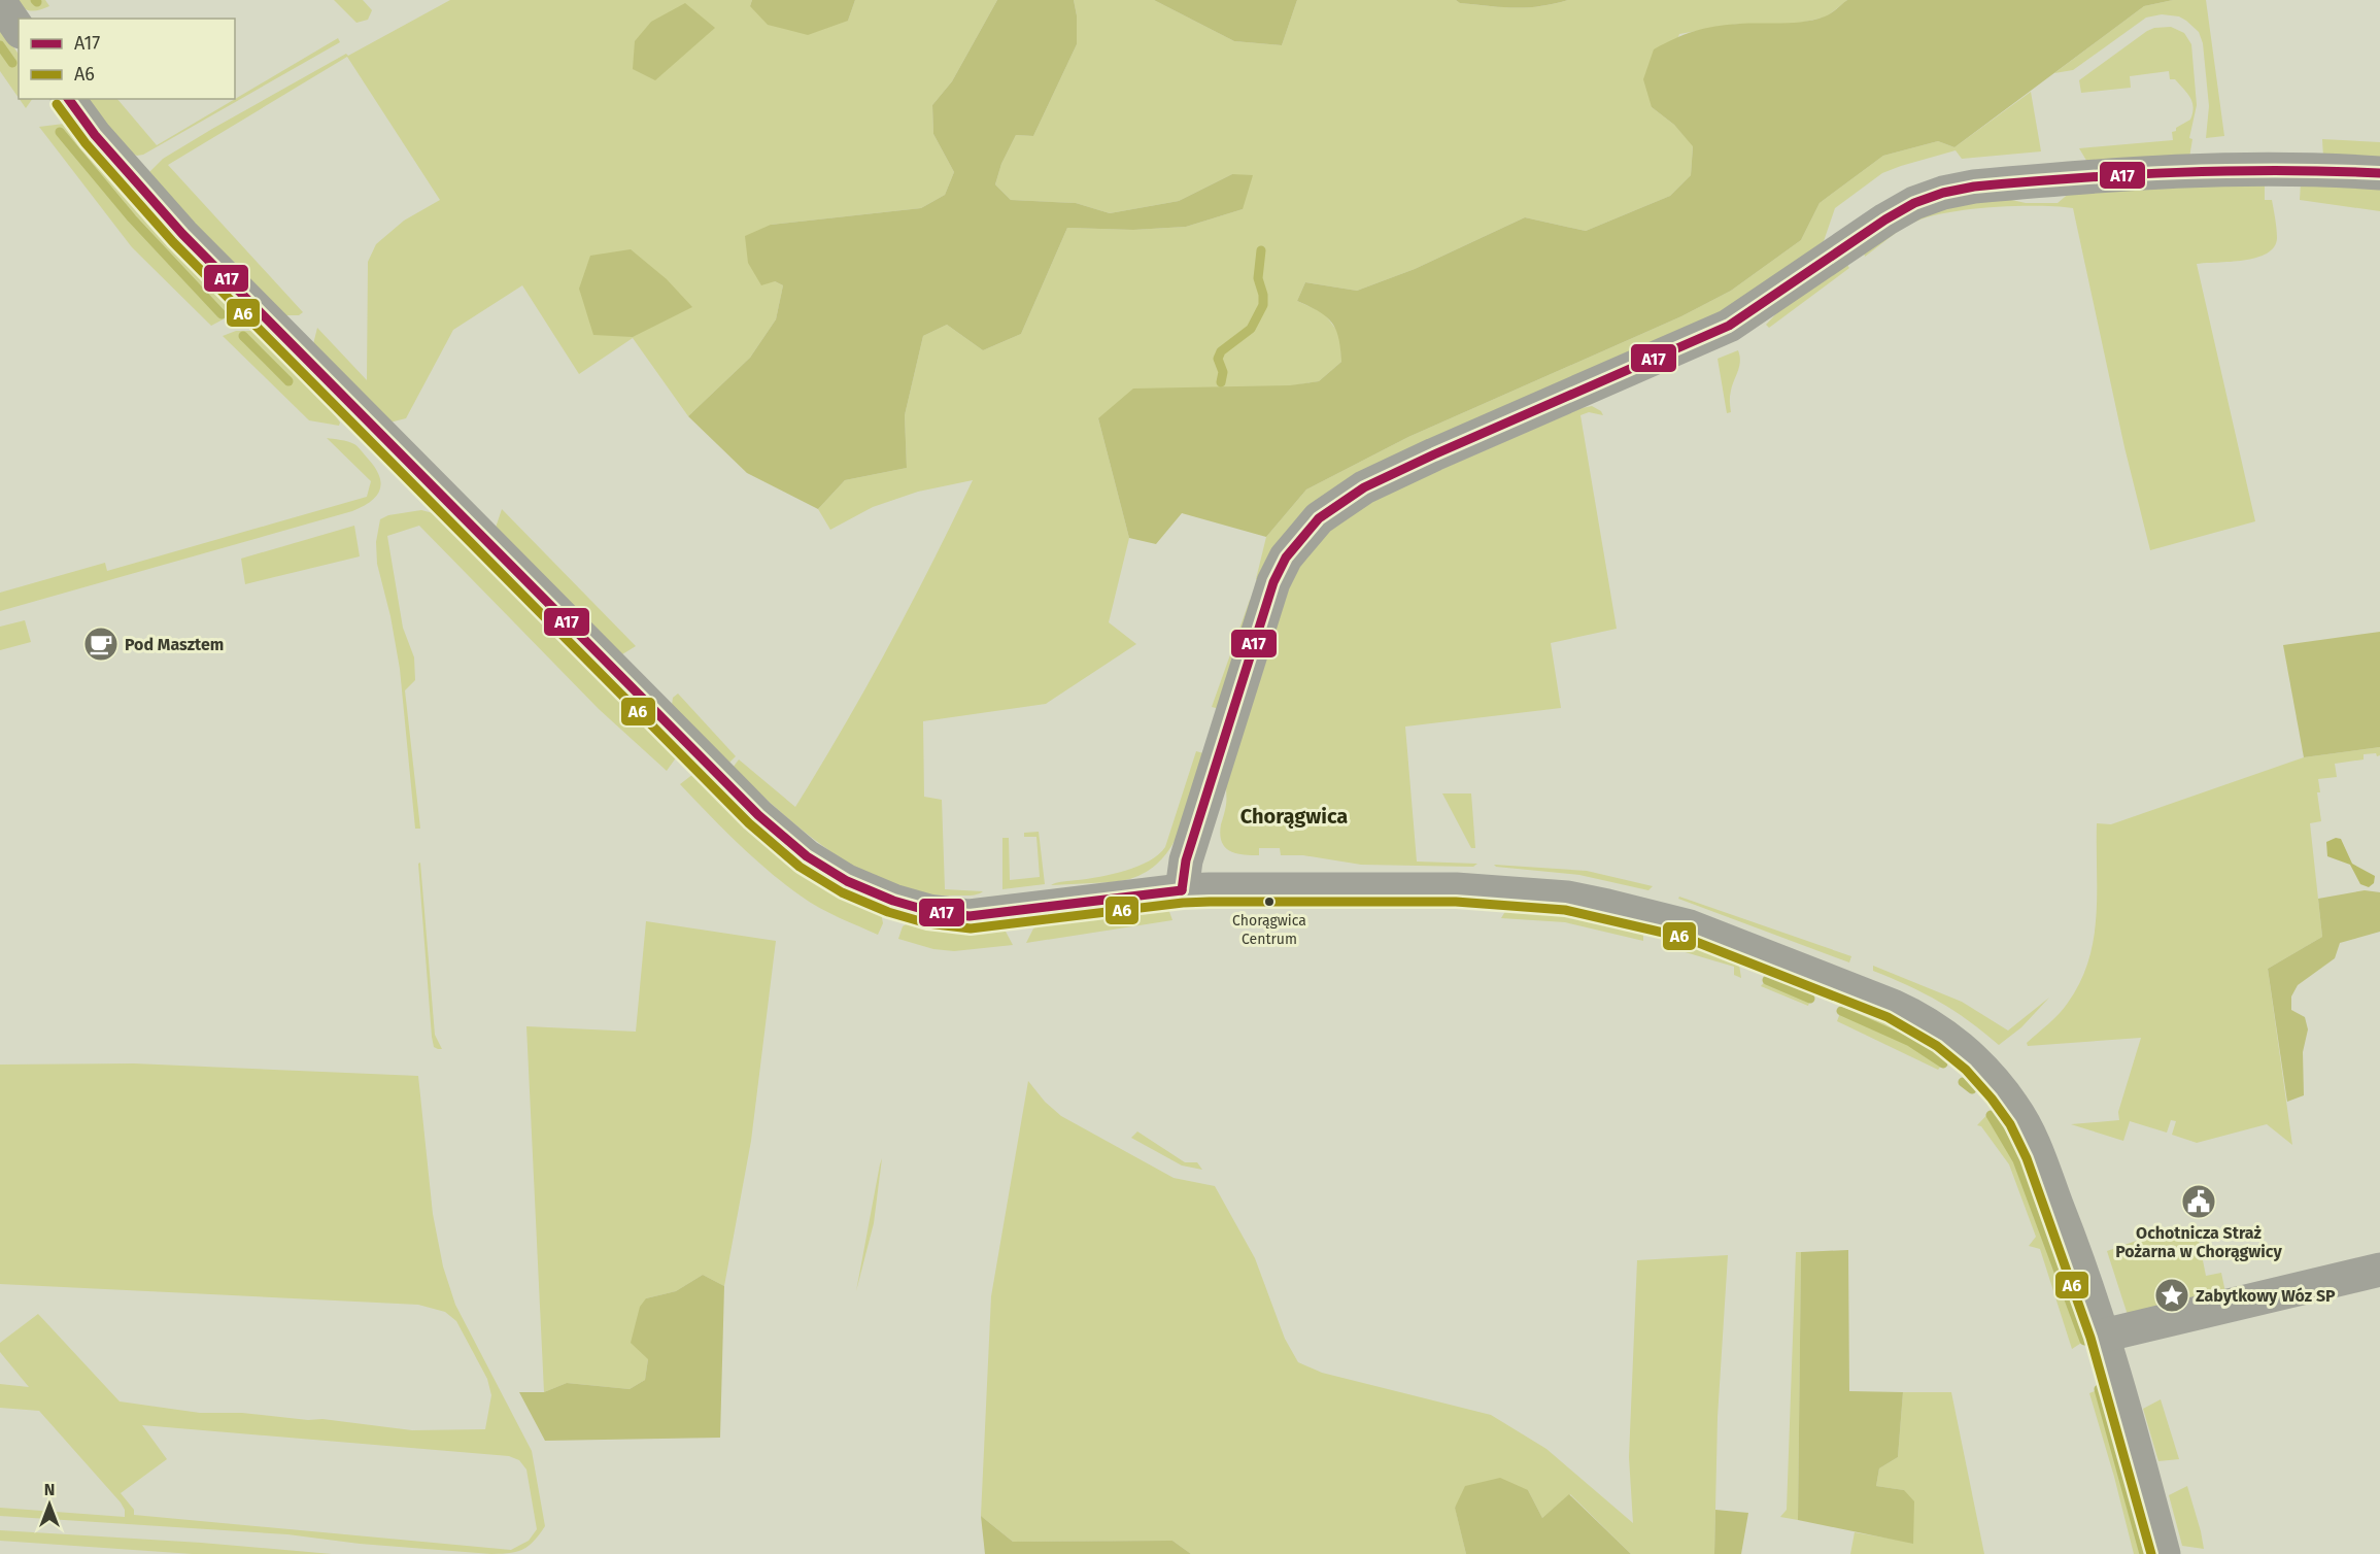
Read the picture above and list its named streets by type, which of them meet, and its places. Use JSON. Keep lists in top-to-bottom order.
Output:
{
  "districts": ["Chorągwica"],
  "places": {
    "cafe": ["Pod Masztem"],
    "other": ["Chorągwica Centrum"],
    "public building": ["Ochotnicza Straż Pożarna w Chorągwicy"],
    "place": ["Zabytkowy Wóz SP"]
  },
  "lines": ["transit line A17", "transit line A6"],
  "legend": ["A17", "A6"],
  "north": "top"
}
